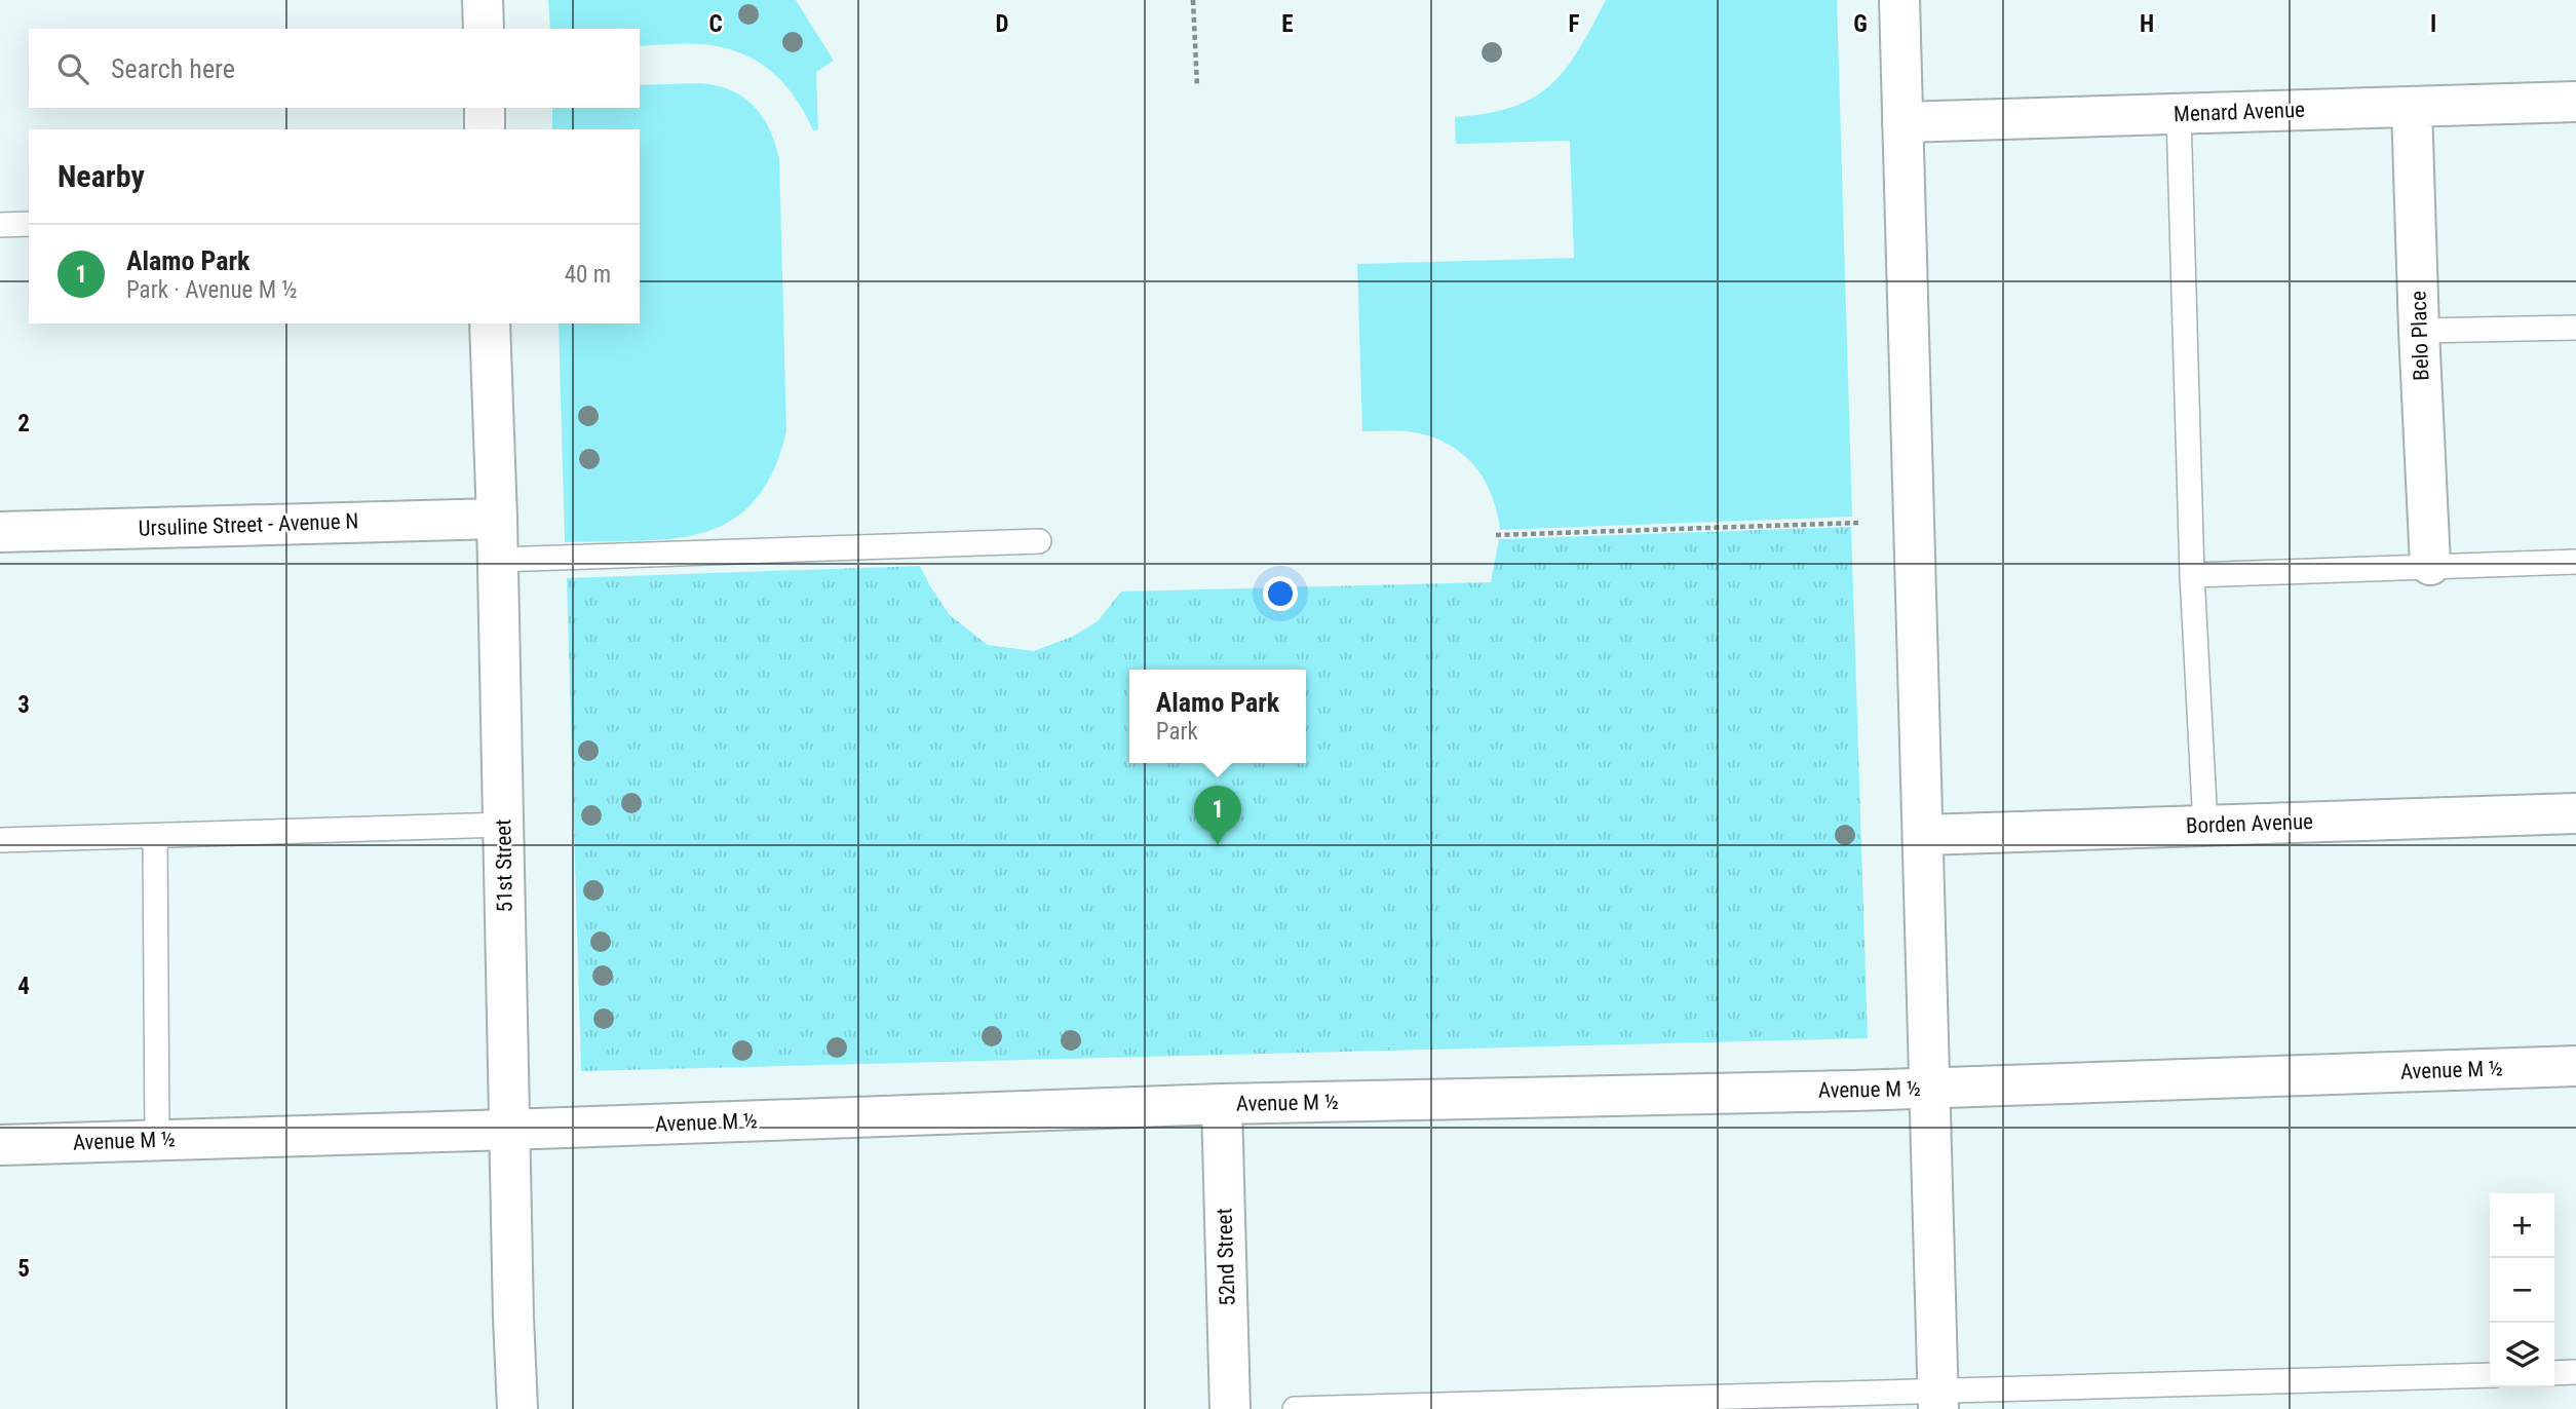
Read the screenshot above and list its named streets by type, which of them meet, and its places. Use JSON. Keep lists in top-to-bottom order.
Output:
{
  "streets": {
    "street": [
      "Menard Avenue",
      "Belo Place",
      "Ursuline Street - Avenue N",
      "Borden Avenue",
      "51st Street",
      "Avenue M ½",
      "52nd Street"
    ]
  },
  "crossings": [
    ["Menard Avenue", "Belo Place"],
    ["Ursuline Street - Avenue N", "51st Street"],
    ["51st Street", "Avenue M ½"],
    ["Avenue M ½", "52nd Street"]
  ],
  "page": {
    "search": "Search here",
    "heading": "Nearby",
    "list": [
      {
        "mark": "1",
        "name": "Alamo Park",
        "note": "Park · Avenue M ½",
        "value": "40 m"
      }
    ],
    "popup": ["Alamo Park", "Park"],
    "pins": "1",
    "map_buttons": ["+", "−"]
  },
  "grid": {
    "columns": [
      "C",
      "D",
      "E",
      "F",
      "G",
      "H",
      "I"
    ],
    "rows": [
      "2",
      "3",
      "4",
      "5"
    ]
  }
}
